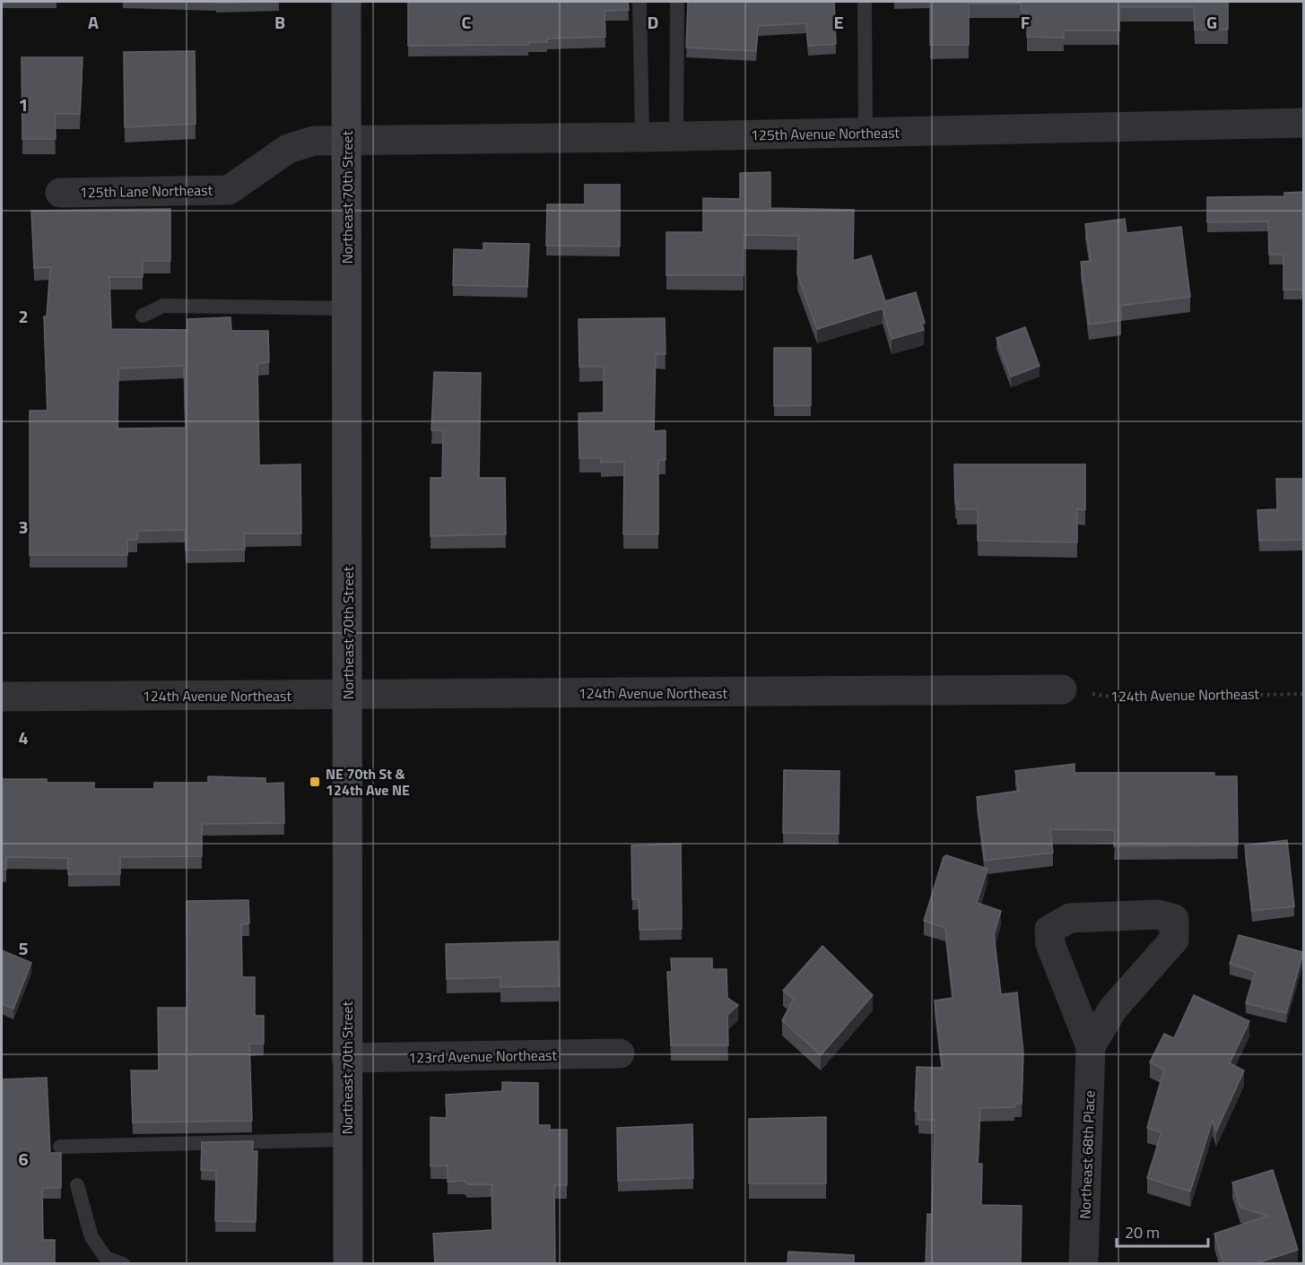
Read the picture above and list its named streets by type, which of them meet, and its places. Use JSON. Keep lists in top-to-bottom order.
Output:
{
  "streets": {
    "main road": ["Northeast 70th Street"],
    "street": [
      "125th Avenue Northeast",
      "125th Lane Northeast",
      "124th Avenue Northeast",
      "123rd Avenue Northeast",
      "Northeast 68th Place"
    ]
  },
  "crossings": [
    ["125th Avenue Northeast", "125th Lane Northeast"],
    ["125th Avenue Northeast", "Northeast 70th Street"],
    ["125th Lane Northeast", "Northeast 70th Street"],
    ["Northeast 70th Street", "124th Avenue Northeast"],
    ["Northeast 70th Street", "123rd Avenue Northeast"]
  ],
  "places": {
    "transit": ["NE 70th St & 124th Ave NE"]
  },
  "scale_bar": "20 m",
  "grid": {
    "columns": [
      "A",
      "B",
      "C",
      "D",
      "E",
      "F",
      "G"
    ],
    "rows": [
      "1",
      "2",
      "3",
      "4",
      "5",
      "6"
    ]
  }
}
